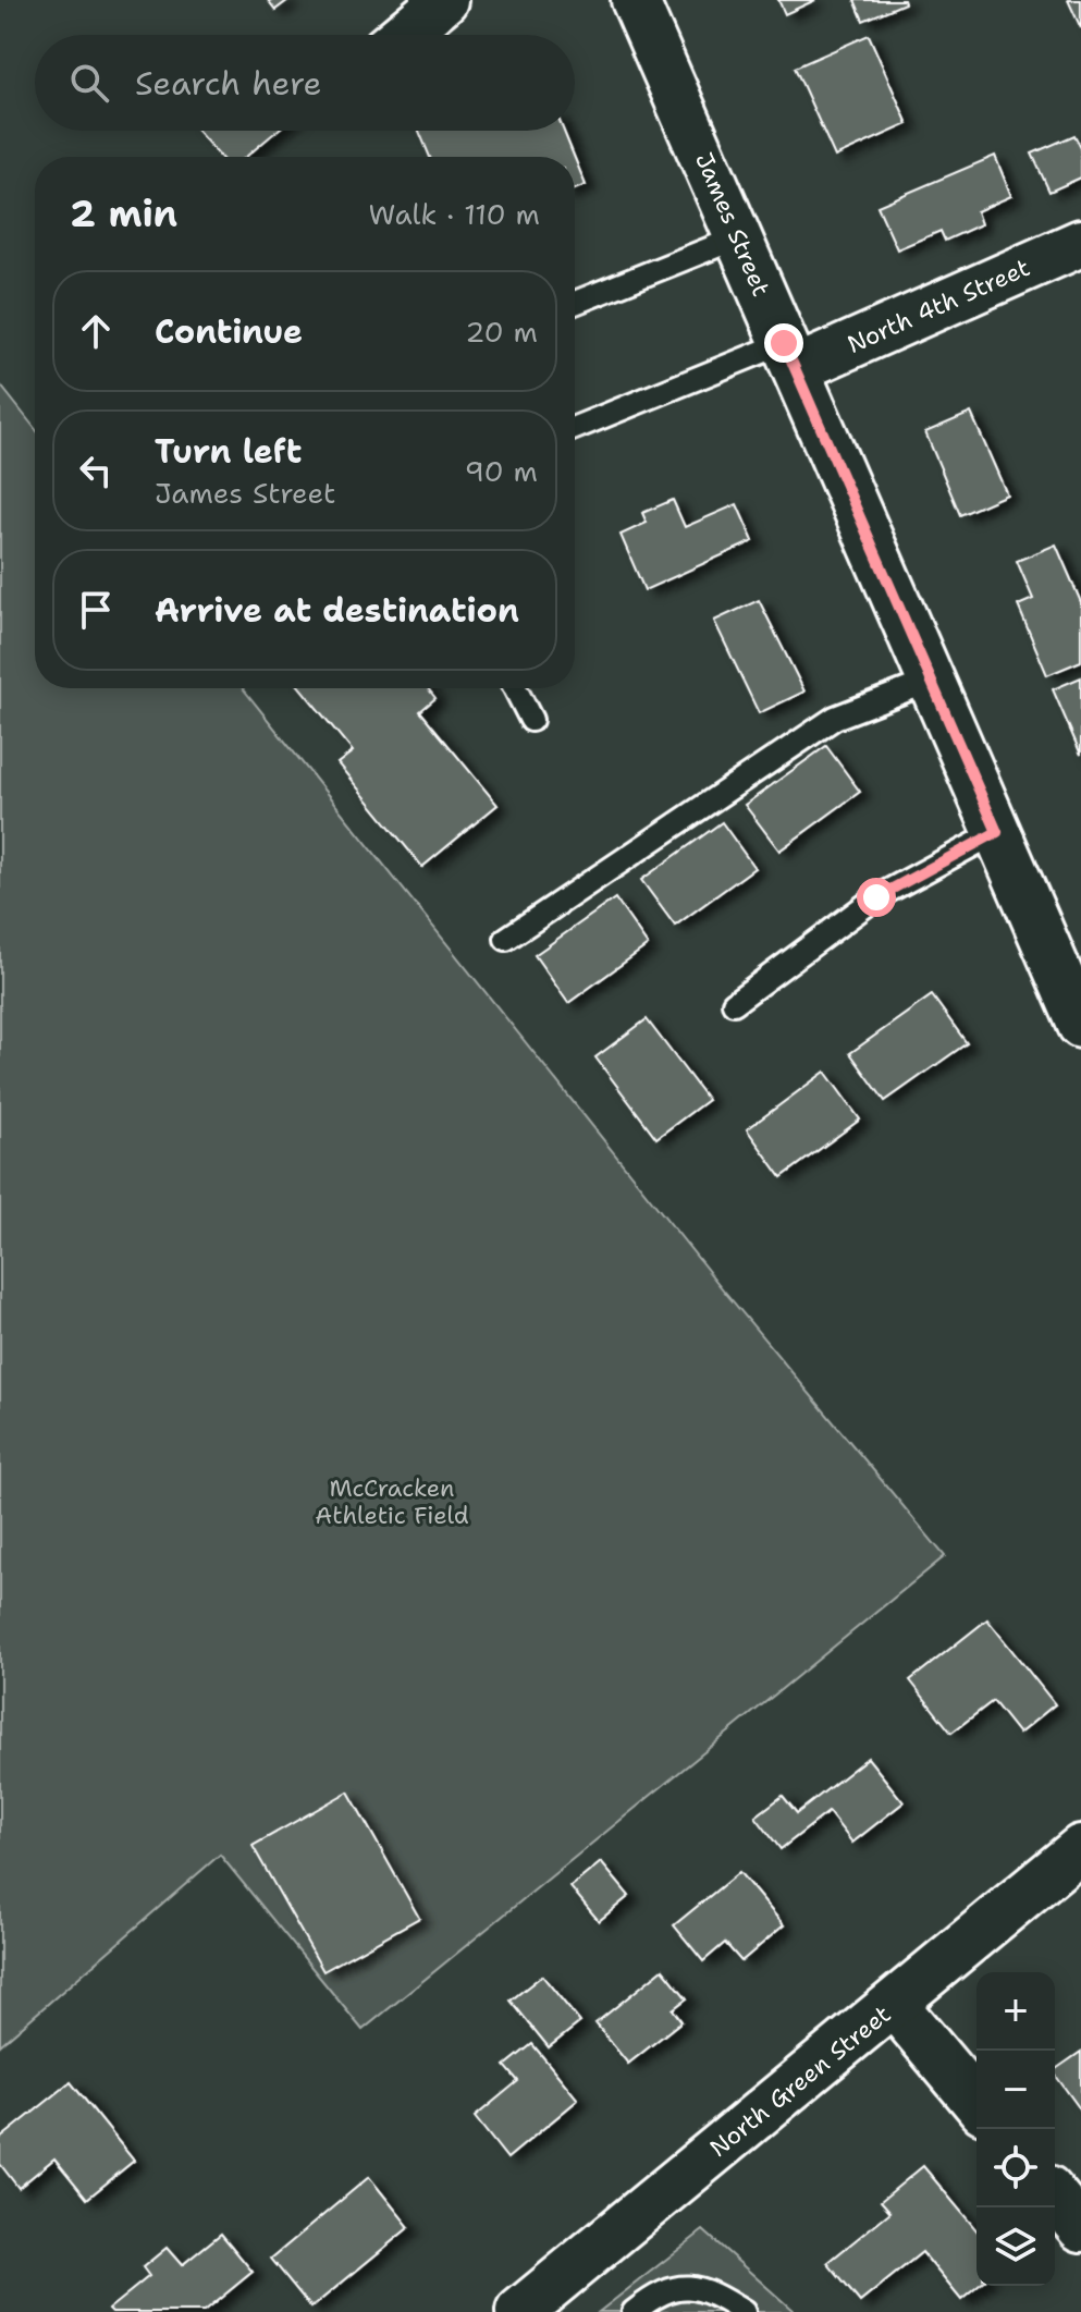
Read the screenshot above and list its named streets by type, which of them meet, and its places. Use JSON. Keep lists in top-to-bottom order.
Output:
{
  "streets": {
    "street": ["James Street", "North 4th Street", "North Green Street"]
  },
  "crossings": [
    ["James Street", "North 4th Street"]
  ],
  "parks": ["McCracken Athletic Field"],
  "page": {
    "search": "Search here",
    "heading": ["2 min", "Walk · 110 m"],
    "list": [
      ["Continue", "20 m"],
      ["Turn left", "James Street", "90 m"],
      "Arrive at destination"
    ],
    "map_buttons": ["+", "−"]
  }
}
